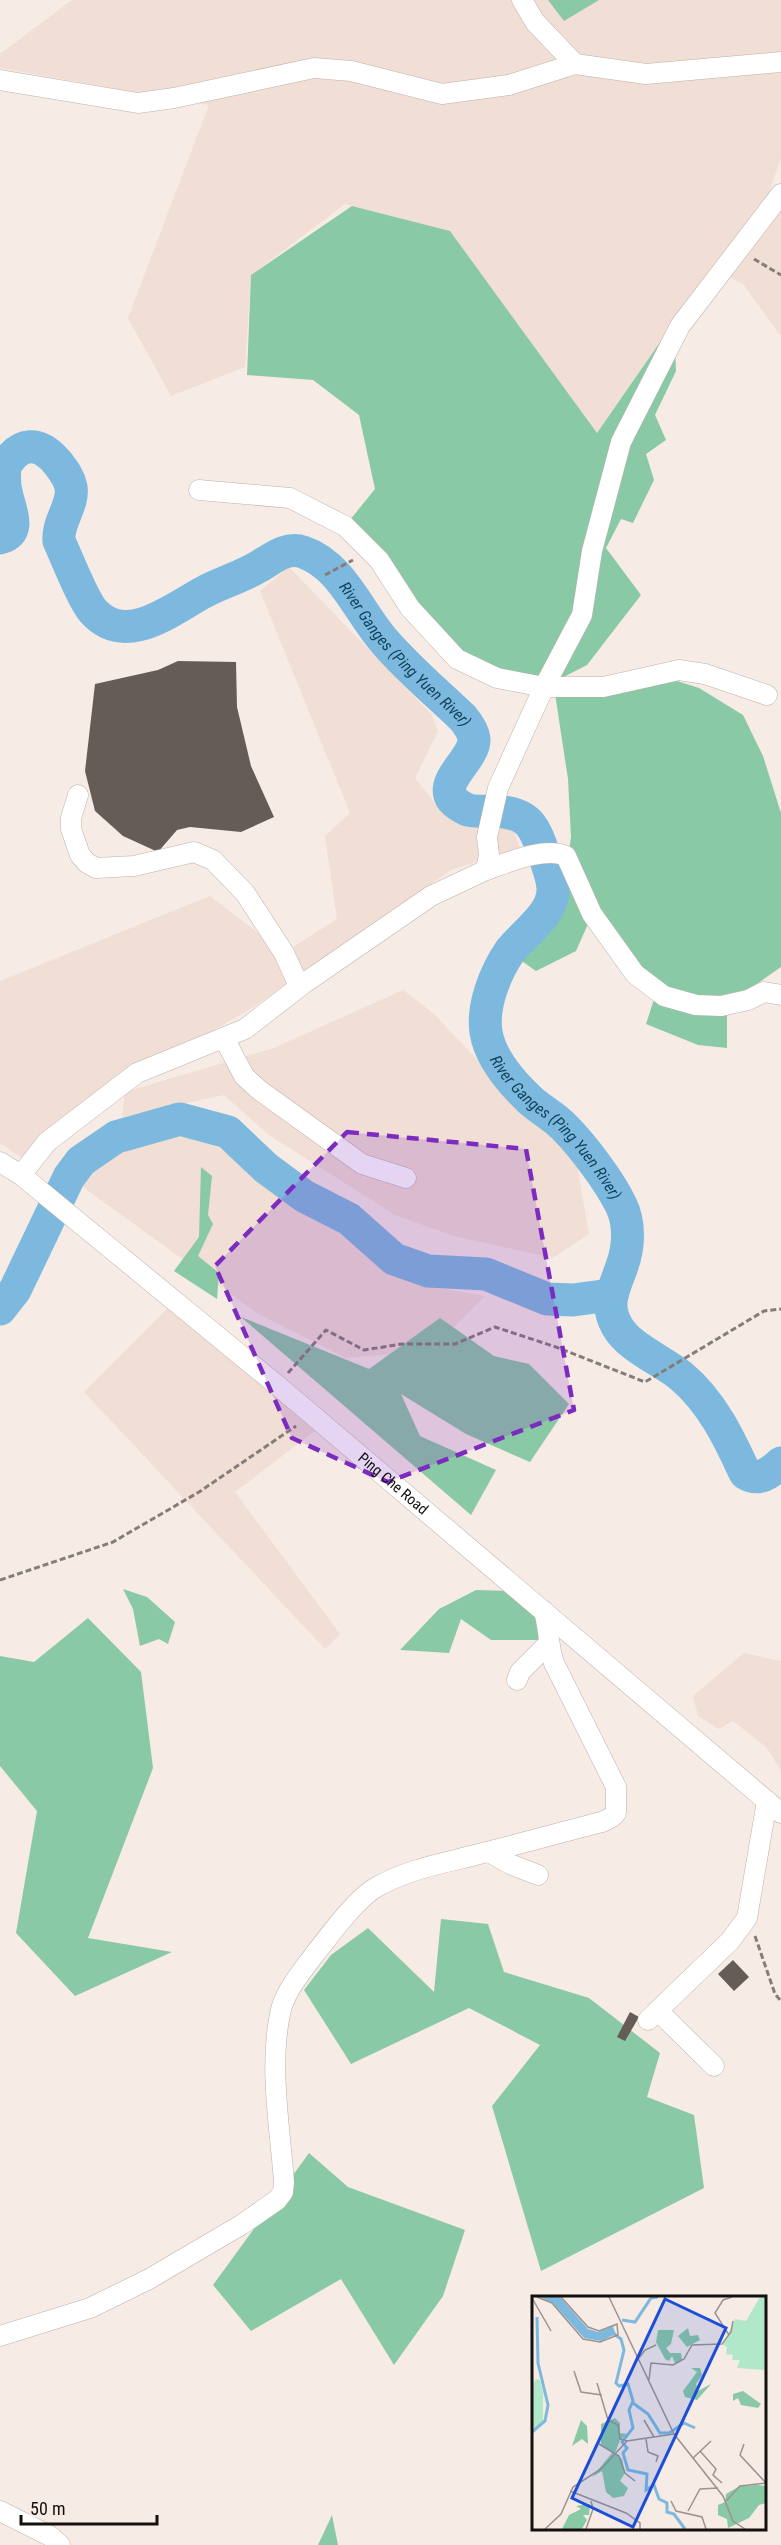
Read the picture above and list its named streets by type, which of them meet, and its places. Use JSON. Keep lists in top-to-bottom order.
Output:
{
  "streets": {
    "street": ["Ping Che Road"]
  },
  "water": ["River Ganges (Ping Yuen River)"],
  "scale_bar": "50 m"
}
